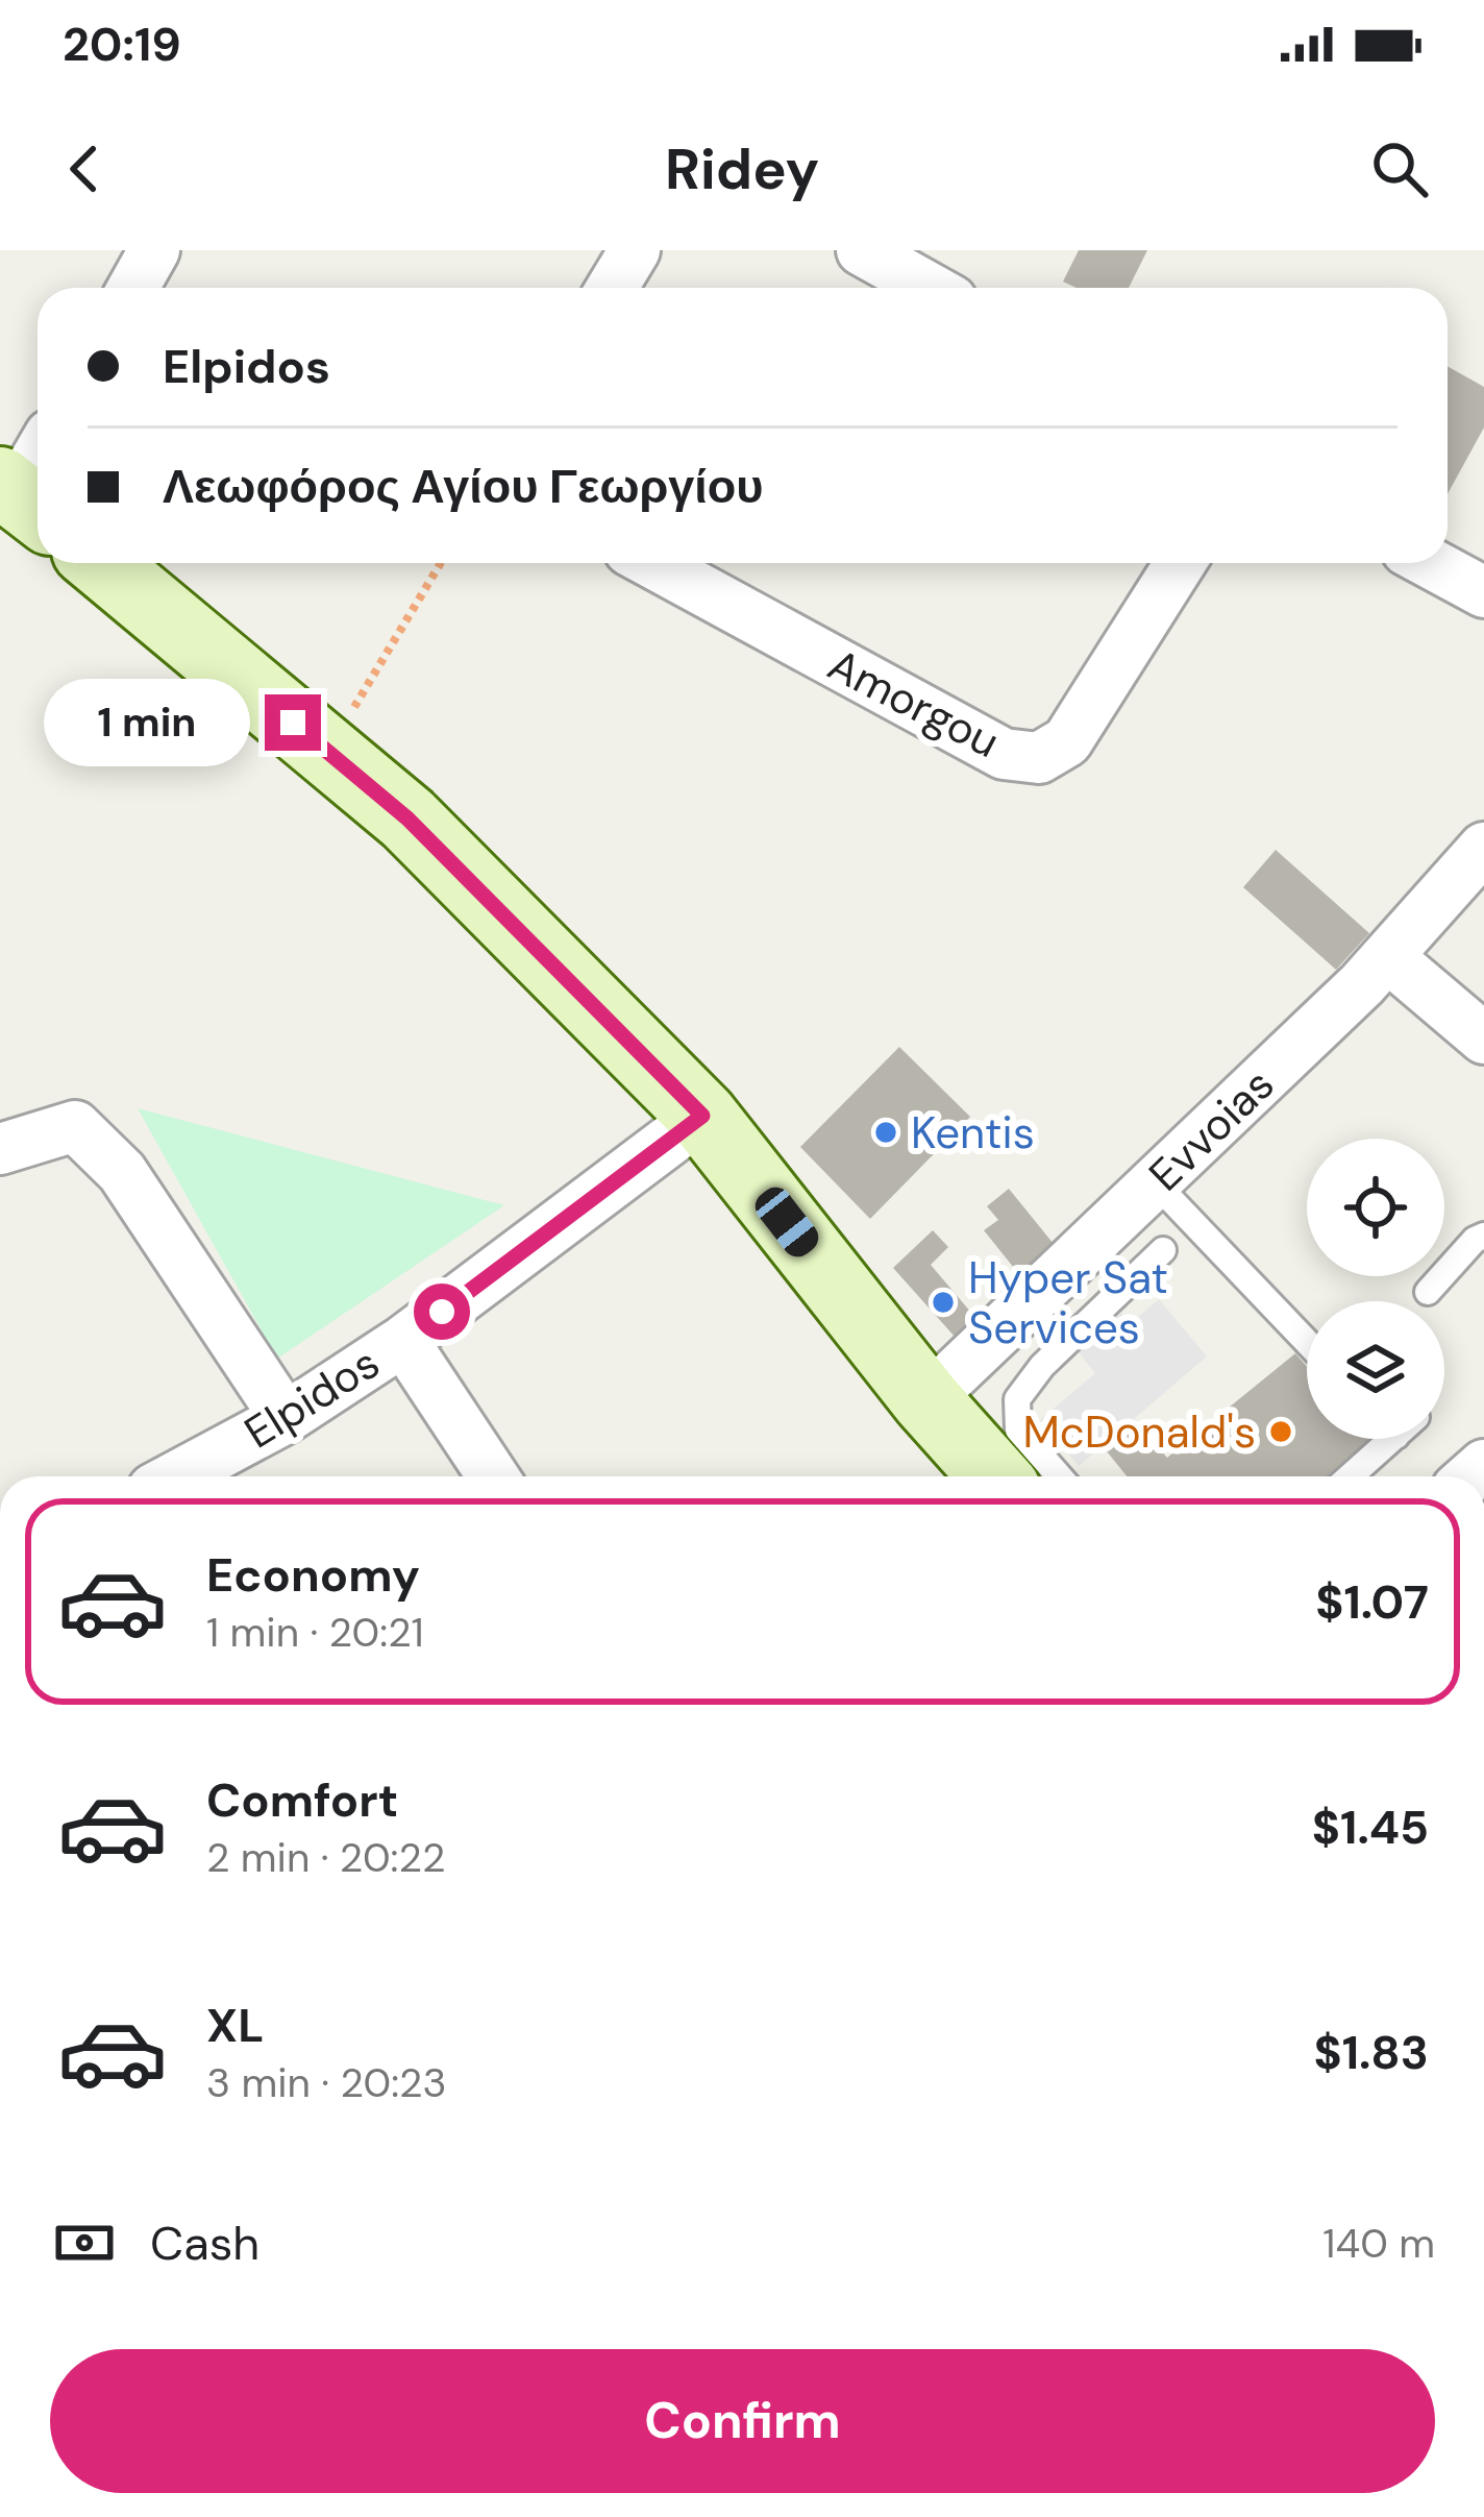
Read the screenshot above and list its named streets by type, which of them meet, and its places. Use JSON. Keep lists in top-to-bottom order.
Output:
{
  "streets": {
    "street": ["Amorgou", "Evvoias", "Elpidos"]
  },
  "places": ["Kentis", "Hyper Sat Services", "McDonald's"],
  "page": {
    "status": "20:19",
    "header": "Ridey",
    "banner": ["Elpidos", "Λεωφόρος Αγίου Γεωργίου"],
    "bubble": "1 min",
    "list": [
      {
        "name": "Economy",
        "note": "1 min · 20:21",
        "value": "$1.07"
      },
      {
        "name": "Comfort",
        "note": "2 min · 20:22",
        "value": "$1.45"
      },
      {
        "name": "XL",
        "note": "3 min · 20:23",
        "value": "$1.83"
      }
    ],
    "pay": ["Cash", "140 m"],
    "buttons": "Confirm"
  }
}
